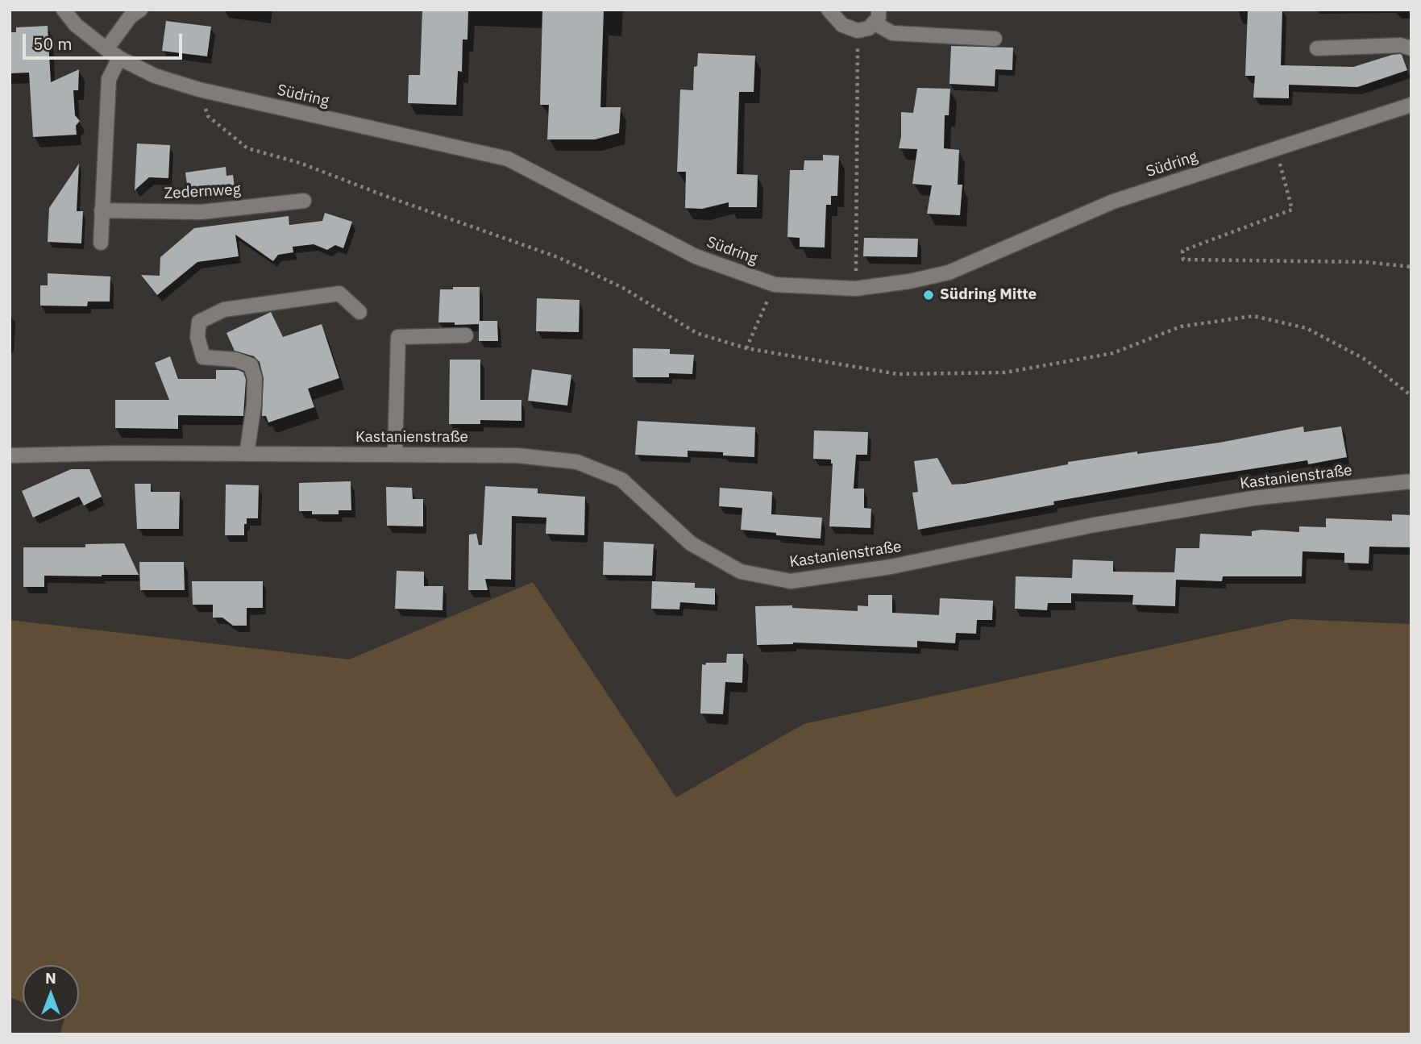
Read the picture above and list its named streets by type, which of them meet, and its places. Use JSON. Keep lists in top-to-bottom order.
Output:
{
  "streets": {
    "street": ["Südring", "Zedernweg", "Kastanienstraße"]
  },
  "places": ["Südring Mitte"],
  "scale_bar": "50 m",
  "north": "top"
}
